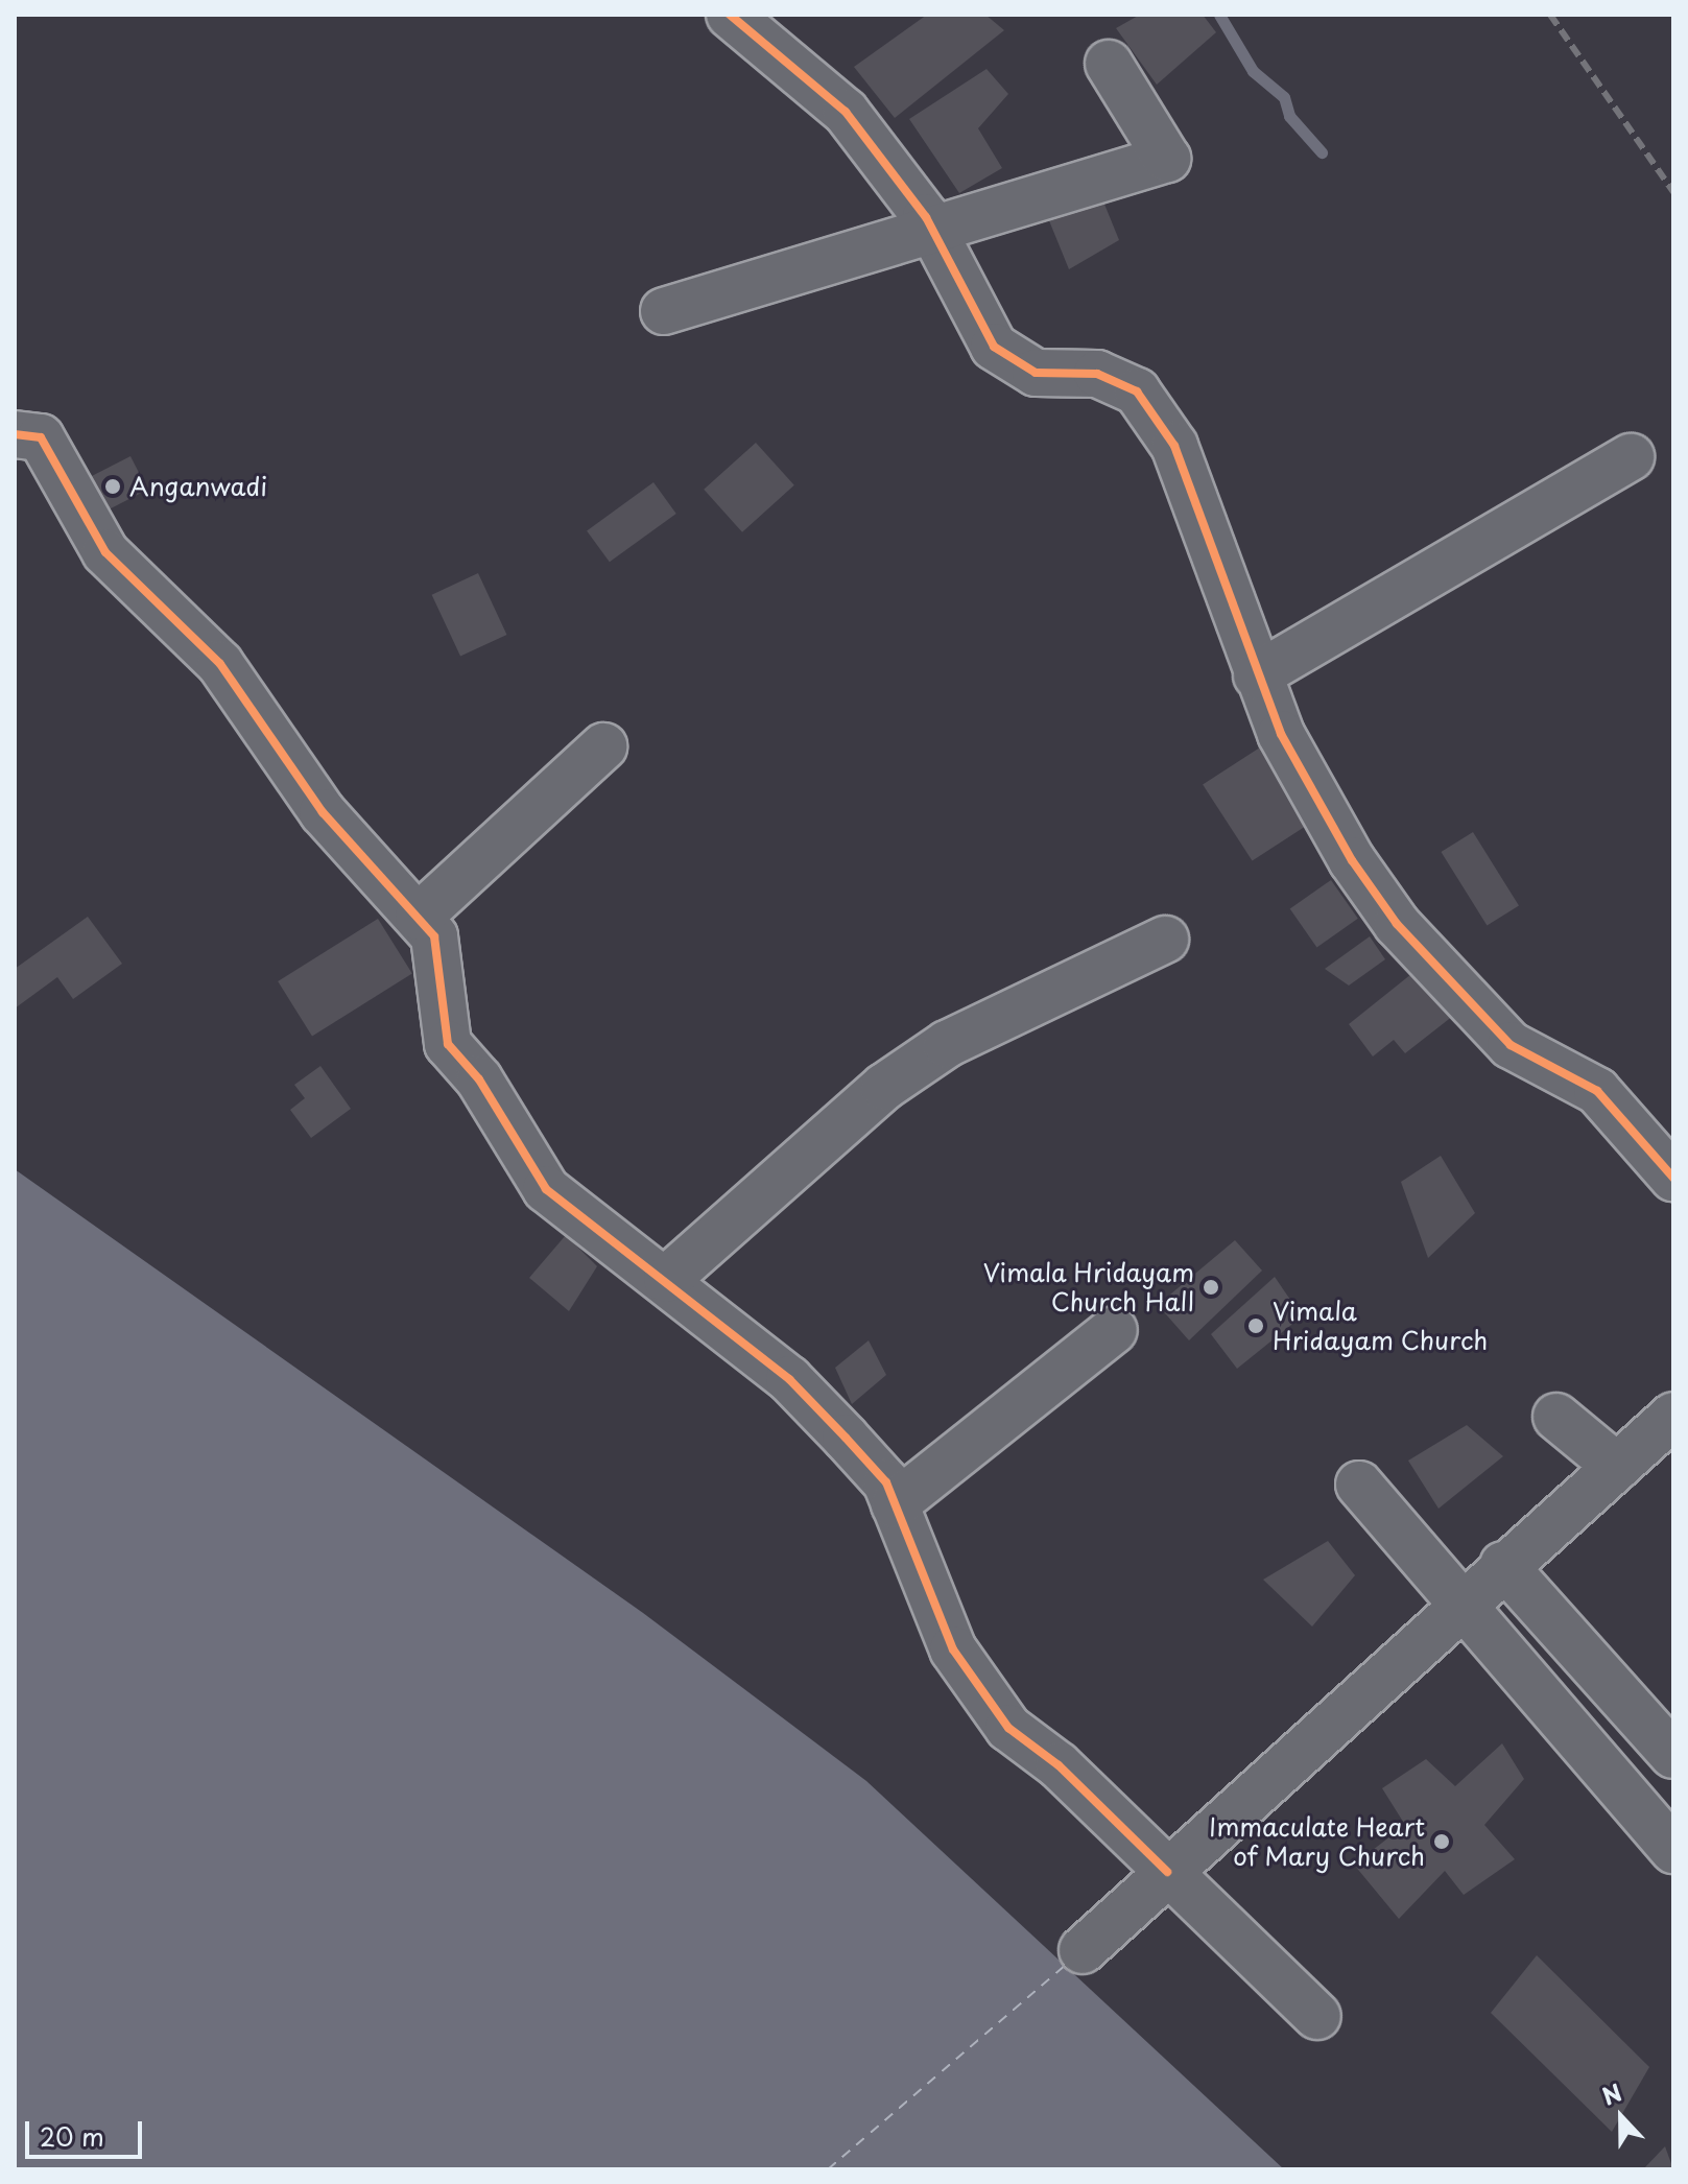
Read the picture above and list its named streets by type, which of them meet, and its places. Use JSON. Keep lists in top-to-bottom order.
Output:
{
  "places": [
    "Anganwadi",
    "Vimala Hridayam Church Hall",
    "Vimala Hridayam Church",
    "Immaculate Heart of Mary Church"
  ],
  "scale_bar": "20 m",
  "north": "top"
}
